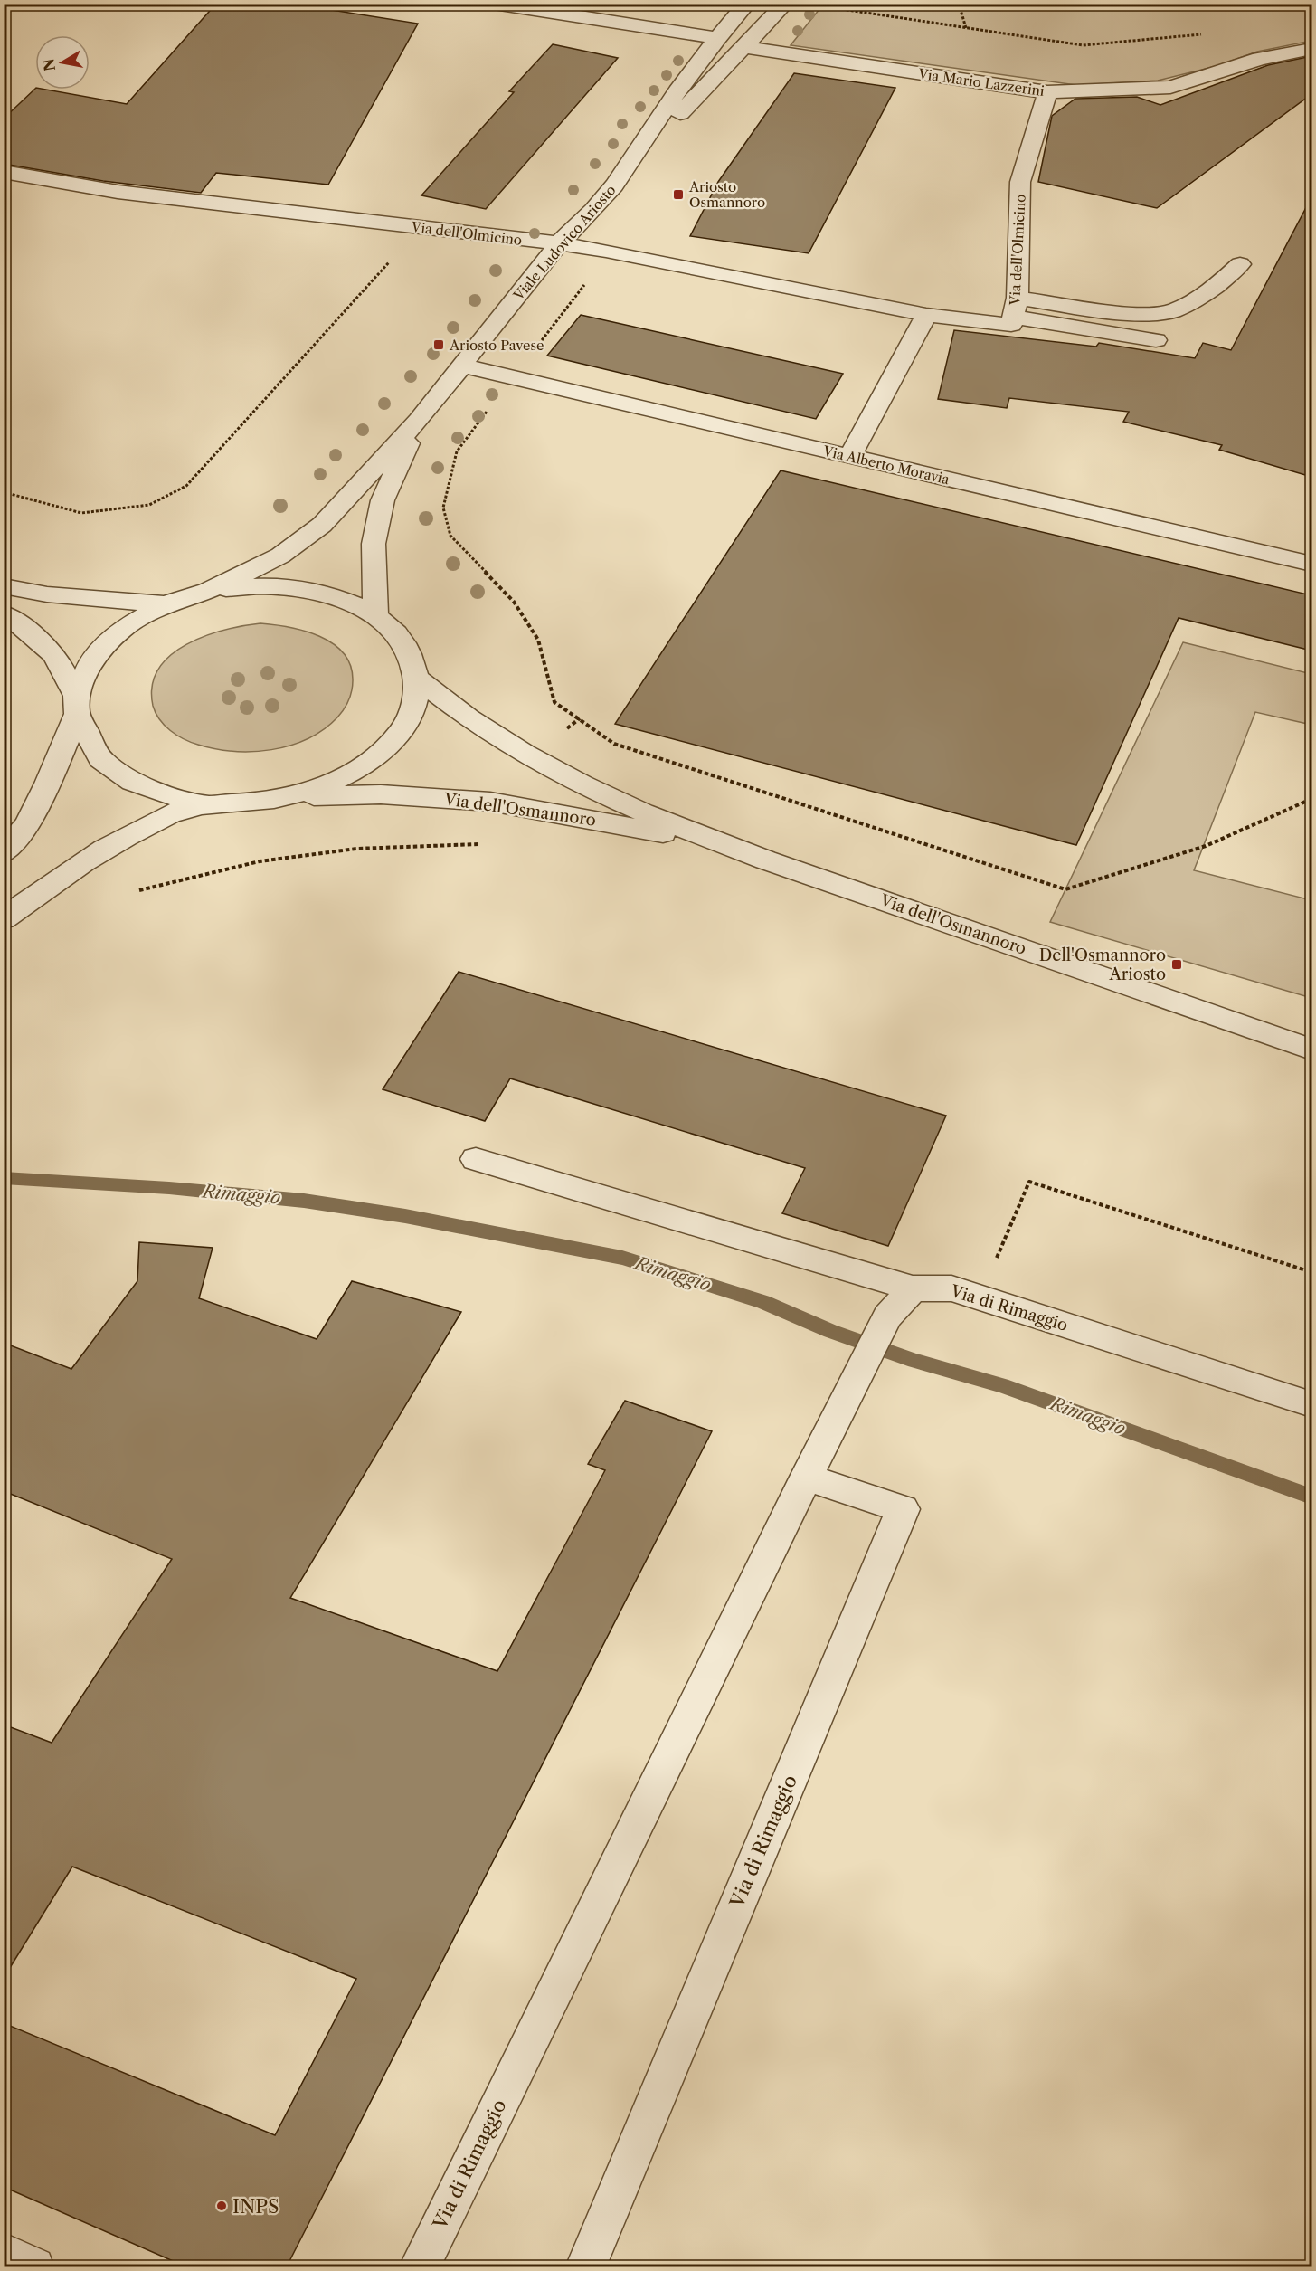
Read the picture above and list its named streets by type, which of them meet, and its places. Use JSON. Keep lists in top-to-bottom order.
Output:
{
  "streets": {
    "street": [
      "Via Mario Lazzerini",
      "Via dell'Olmicino",
      "Viale Ludovico Ariosto",
      "Via Alberto Moravia",
      "Via dell'Osmannoro",
      "Via di Rimaggio"
    ]
  },
  "crossings": [
    ["Via Mario Lazzerini", "Via dell'Olmicino"],
    ["Via Mario Lazzerini", "Viale Ludovico Ariosto"],
    ["Via dell'Olmicino", "Viale Ludovico Ariosto"],
    ["Viale Ludovico Ariosto", "Via Alberto Moravia"],
    ["Viale Ludovico Ariosto", "Via dell'Osmannoro"]
  ],
  "water": ["Rimaggio"],
  "places": {
    "transit": ["Ariosto Osmannoro", "Ariosto Pavese", "Dell'Osmannoro Ariosto"],
    "other": ["INPS"]
  },
  "north": "left"
}
